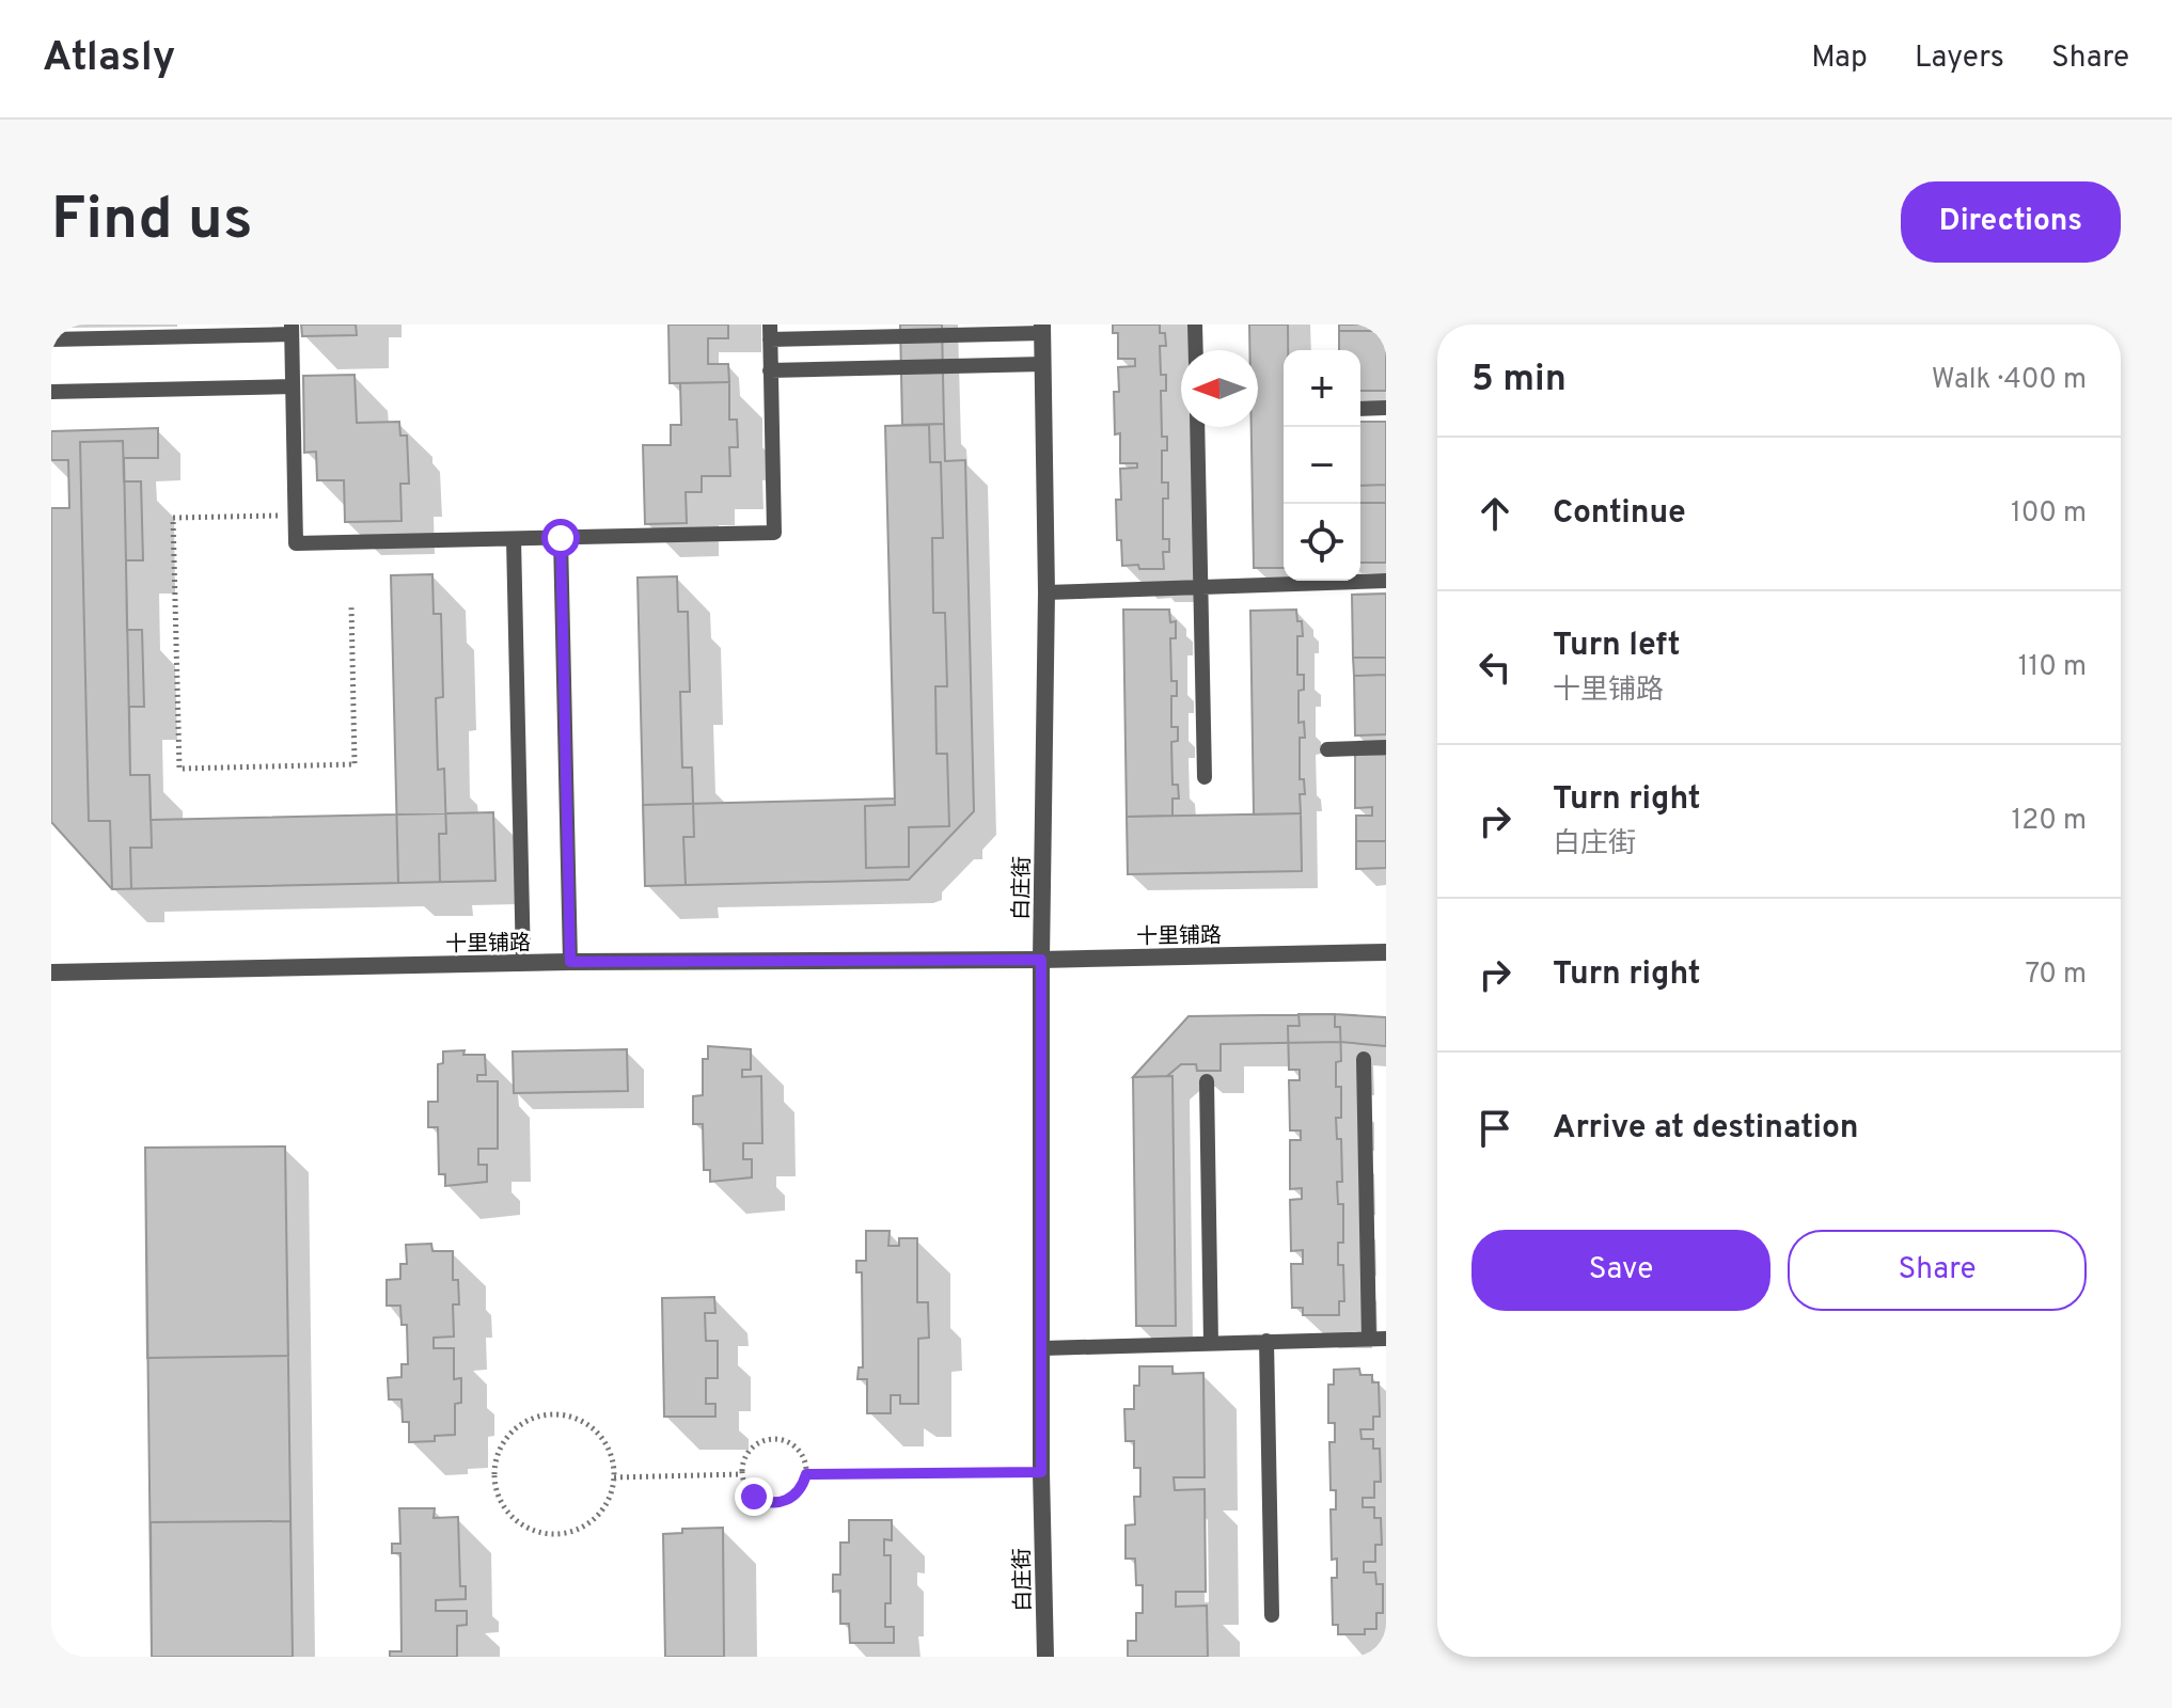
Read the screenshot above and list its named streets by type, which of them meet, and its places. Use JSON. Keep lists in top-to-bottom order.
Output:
{
  "streets": {
    "street": ["白庄街", "十里铺路"]
  },
  "crossings": [
    ["白庄街", "十里铺路"]
  ],
  "north": "left",
  "page": {
    "header": "Atlasly",
    "nav": ["Map", "Layers", "Share"],
    "buttons": [
      "Directions",
      ["Save", "Share"]
    ],
    "title": "Find us",
    "heading": ["5 min", "Walk · 400 m"],
    "map_buttons": ["+", "−"],
    "list": [
      ["Continue", "100 m"],
      ["Turn left", "十里铺路", "110 m"],
      ["Turn right", "白庄街", "120 m"],
      ["Turn right", "70 m"],
      "Arrive at destination"
    ]
  }
}
